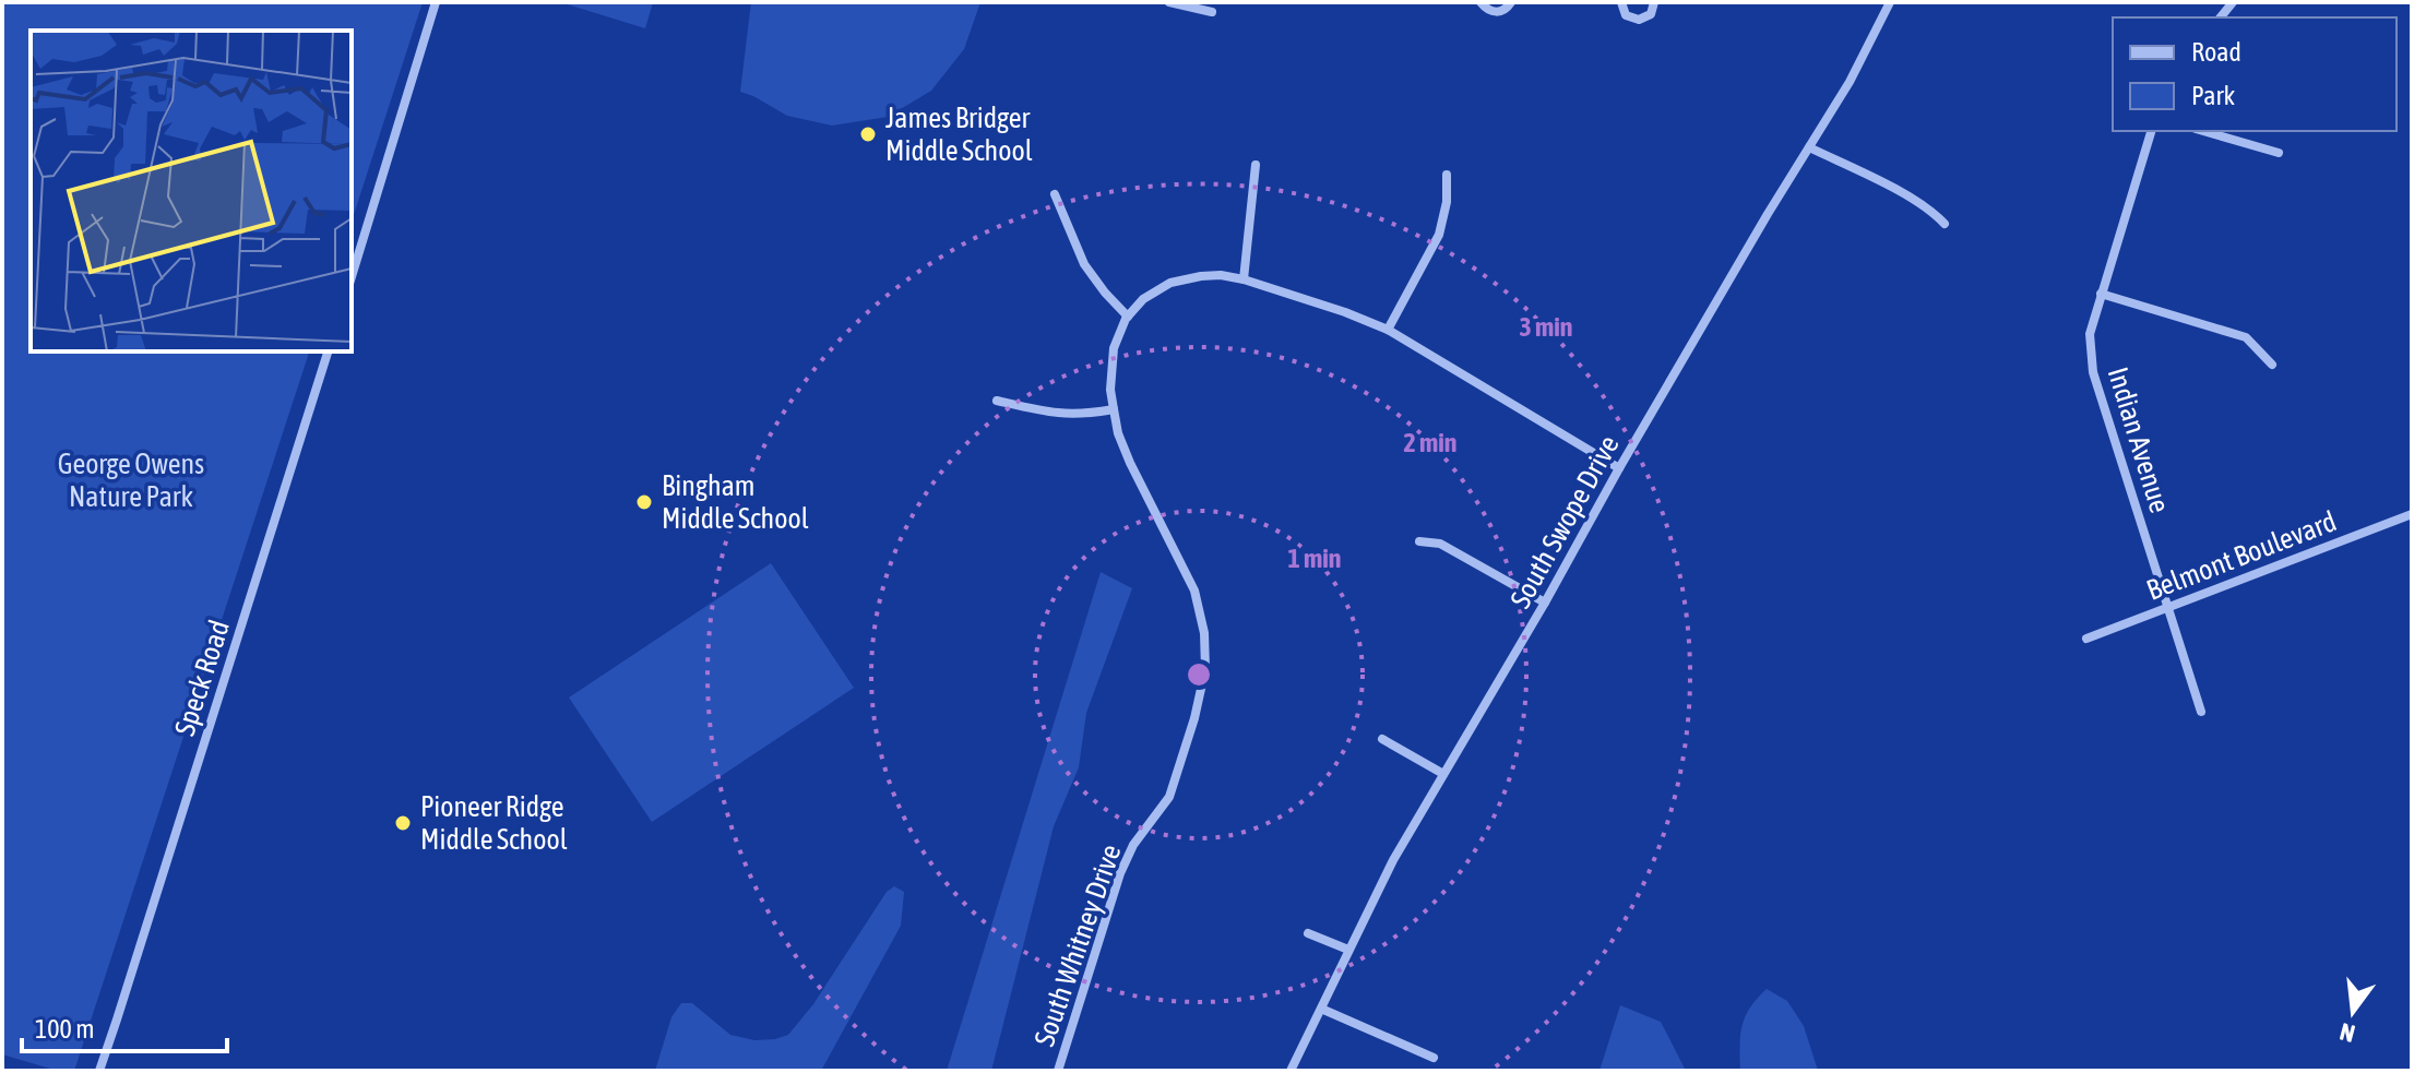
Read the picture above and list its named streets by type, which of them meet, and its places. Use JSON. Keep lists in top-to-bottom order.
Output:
{
  "streets": {
    "street": [
      "Indian Avenue",
      "South Swope Drive",
      "Belmont Boulevard",
      "Speck Road",
      "South Whitney Drive"
    ]
  },
  "crossings": [
    ["Indian Avenue", "Belmont Boulevard"],
    ["South Swope Drive", "South Whitney Drive"]
  ],
  "parks": ["George Owens Nature Park"],
  "places": ["James Bridger Middle School", "Bingham Middle School", "Pioneer Ridge Middle School"],
  "legend": ["Road", "Park"],
  "scale_bar": "100 m",
  "north": "bottom",
  "rings": ["3 min", "2 min", "1 min"]
}
